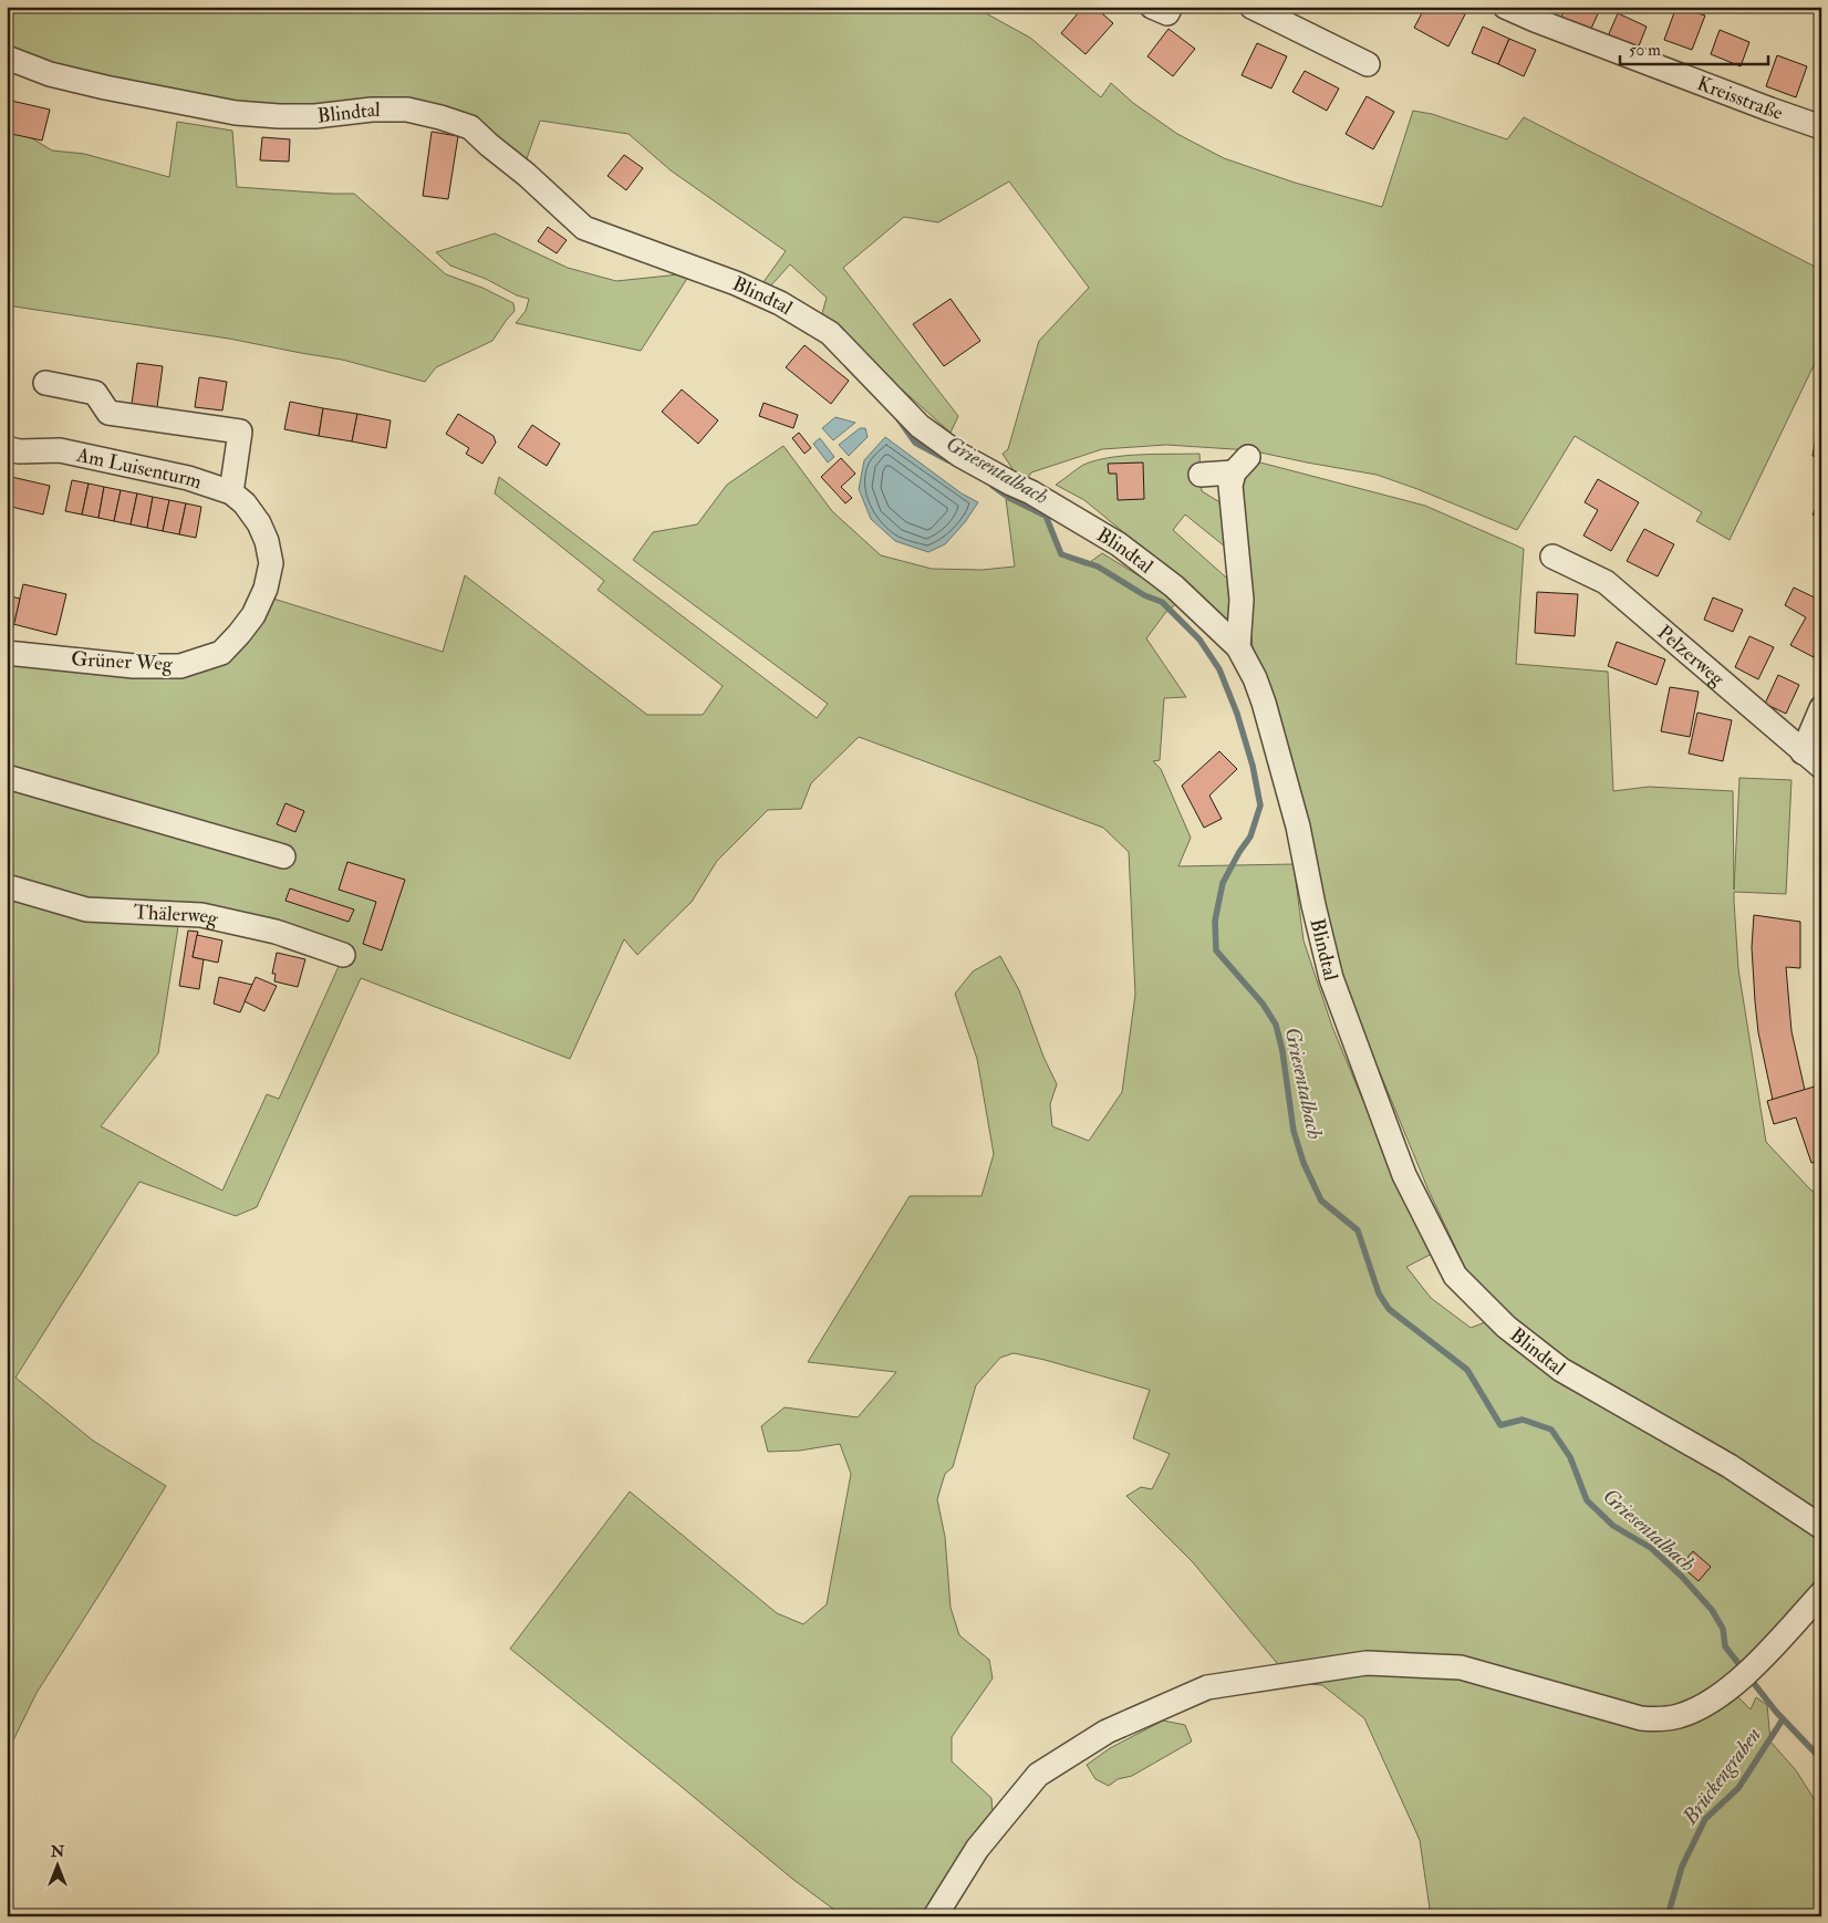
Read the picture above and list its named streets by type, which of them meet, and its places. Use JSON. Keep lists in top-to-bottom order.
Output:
{
  "streets": {
    "street": [
      "Kreisstraße",
      "Blindtal",
      "Am Luisenturm",
      "Pelzerweg",
      "Grüner Weg",
      "Thälerweg"
    ]
  },
  "crossings": [
    ["Am Luisenturm", "Grüner Weg"]
  ],
  "water": ["Griesentalbach", "Brückengraben"],
  "scale_bar": "50 m",
  "north": "top"
}
